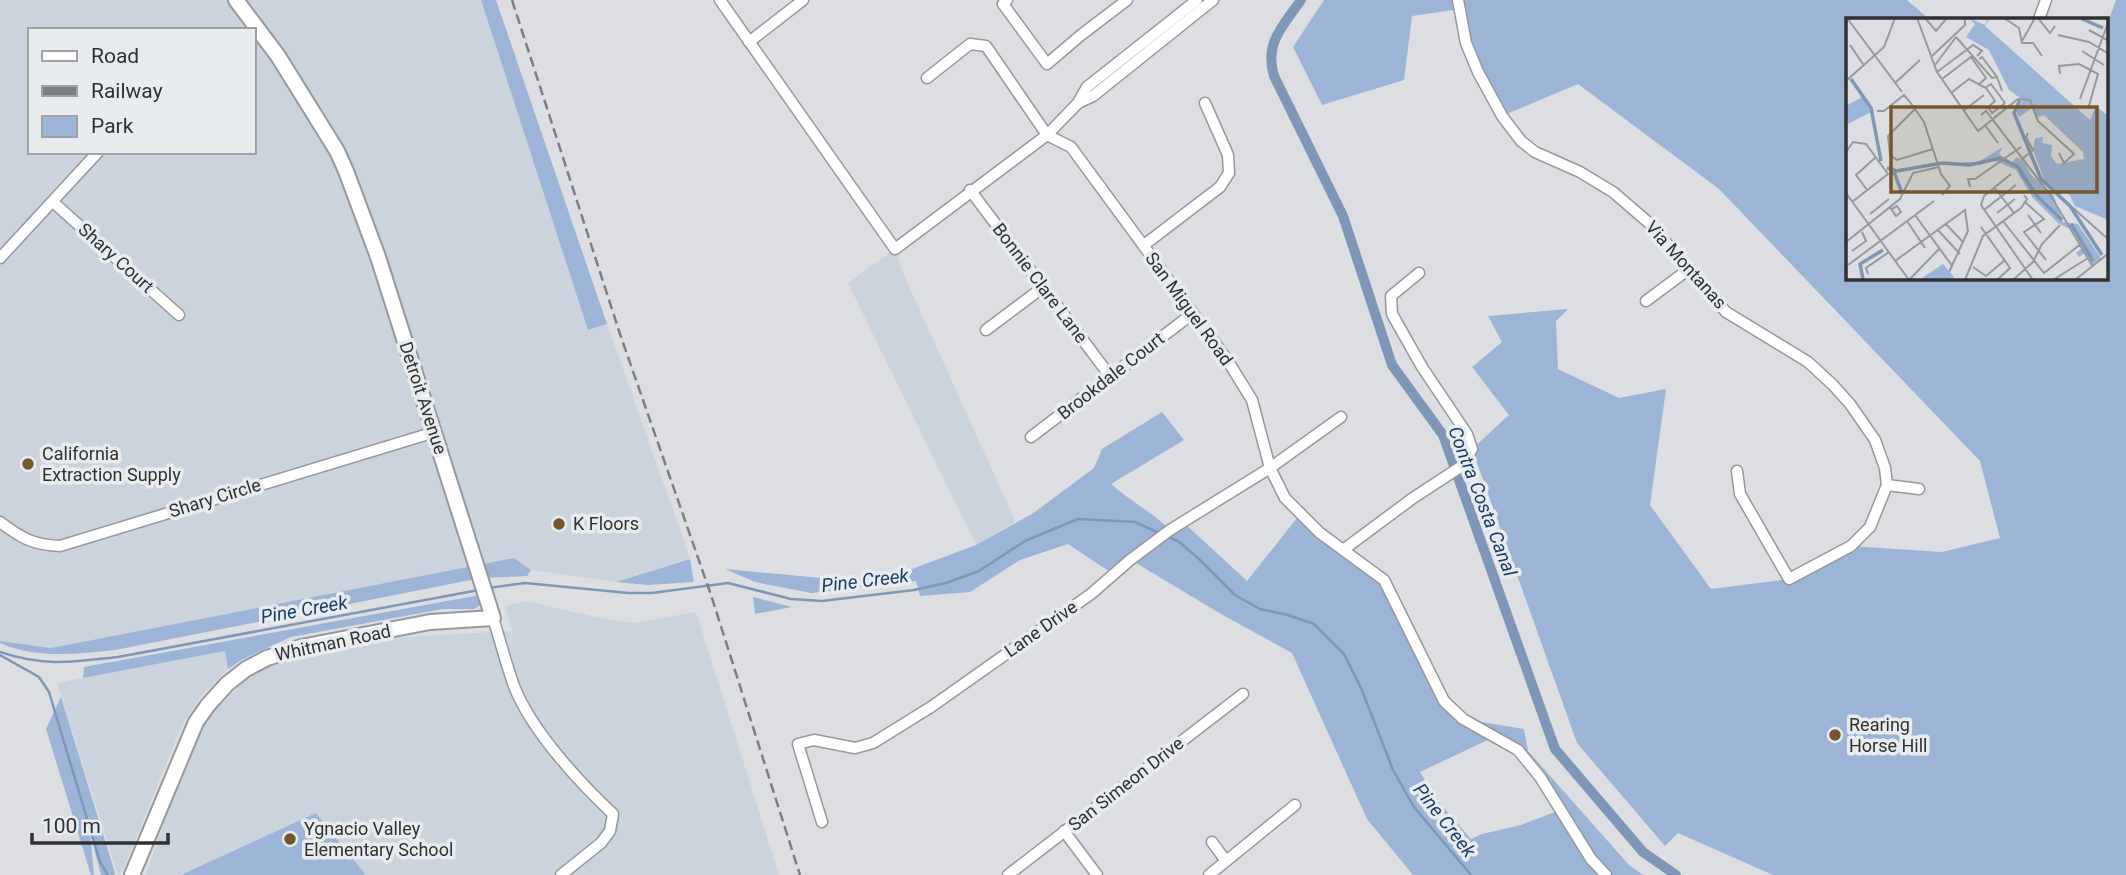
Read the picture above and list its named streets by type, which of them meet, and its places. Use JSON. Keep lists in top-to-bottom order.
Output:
{
  "streets": {
    "street": [
      "Shary Court",
      "Via Montanas",
      "Bonnie Clare Lane",
      "San Miguel Road",
      "Brookdale Court",
      "Detroit Avenue",
      "Shary Circle",
      "Lane Drive",
      "Whitman Road",
      "San Simeon Drive"
    ]
  },
  "crossings": [
    ["Bonnie Clare Lane", "Brookdale Court"],
    ["San Miguel Road", "Brookdale Court"],
    ["San Miguel Road", "Lane Drive"],
    ["Detroit Avenue", "Shary Circle"],
    ["Detroit Avenue", "Whitman Road"]
  ],
  "water": ["Contra Costa Canal", "Pine Creek"],
  "places": [
    "California Extraction Supply",
    "K Floors",
    "Rearing Horse Hill",
    "Ygnacio Valley Elementary School"
  ],
  "legend": ["Road", "Railway", "Park"],
  "scale_bar": "100 m"
}
